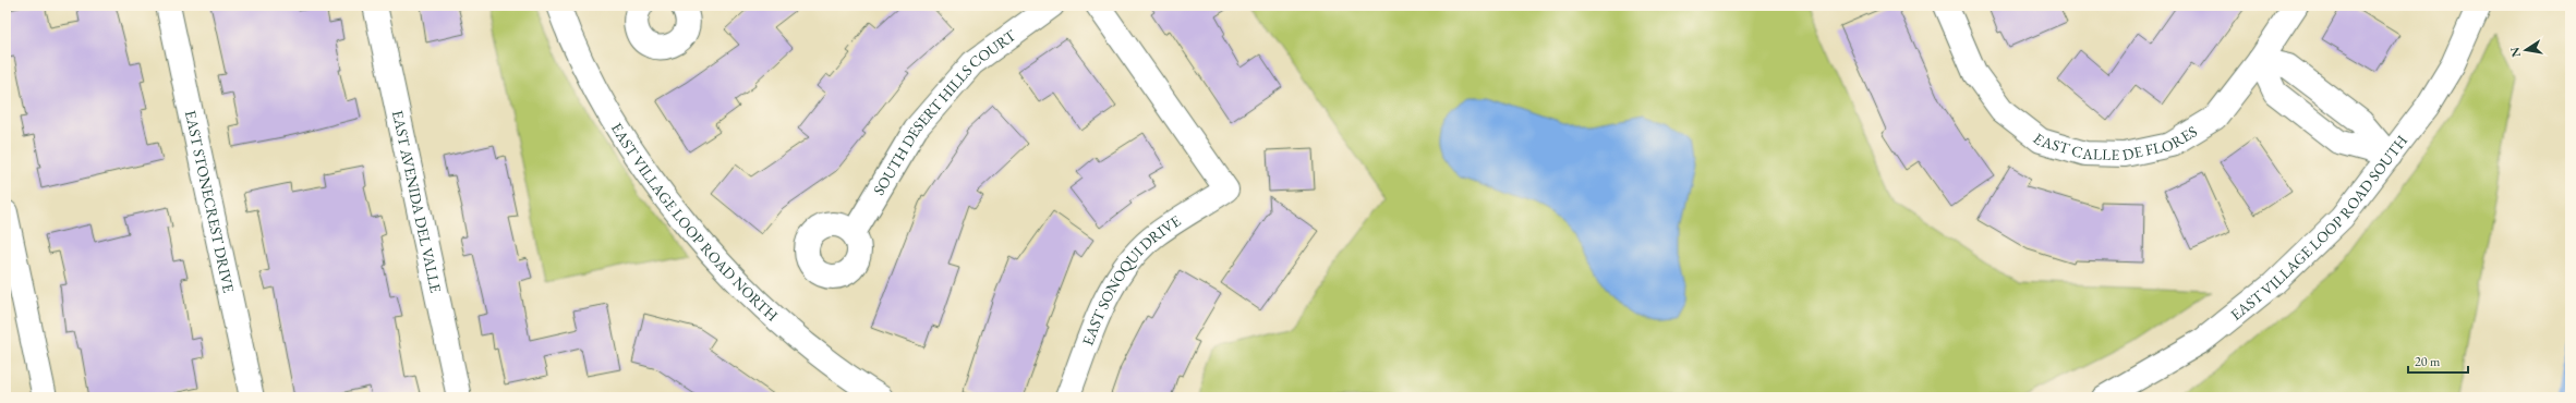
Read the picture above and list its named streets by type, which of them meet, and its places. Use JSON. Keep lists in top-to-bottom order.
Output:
{
  "streets": {
    "street": [
      "SOUTH DESERT HILLS COURT",
      "EAST CALLE DE FLORES",
      "EAST STONECREST DRIVE",
      "EAST AVENIDA DEL VALLE",
      "EAST VILLAGE LOOP ROAD NORTH",
      "EAST VILLAGE LOOP ROAD SOUTH",
      "EAST SONOQUI DRIVE"
    ]
  },
  "scale_bar": "20 m",
  "north": "left"
}
